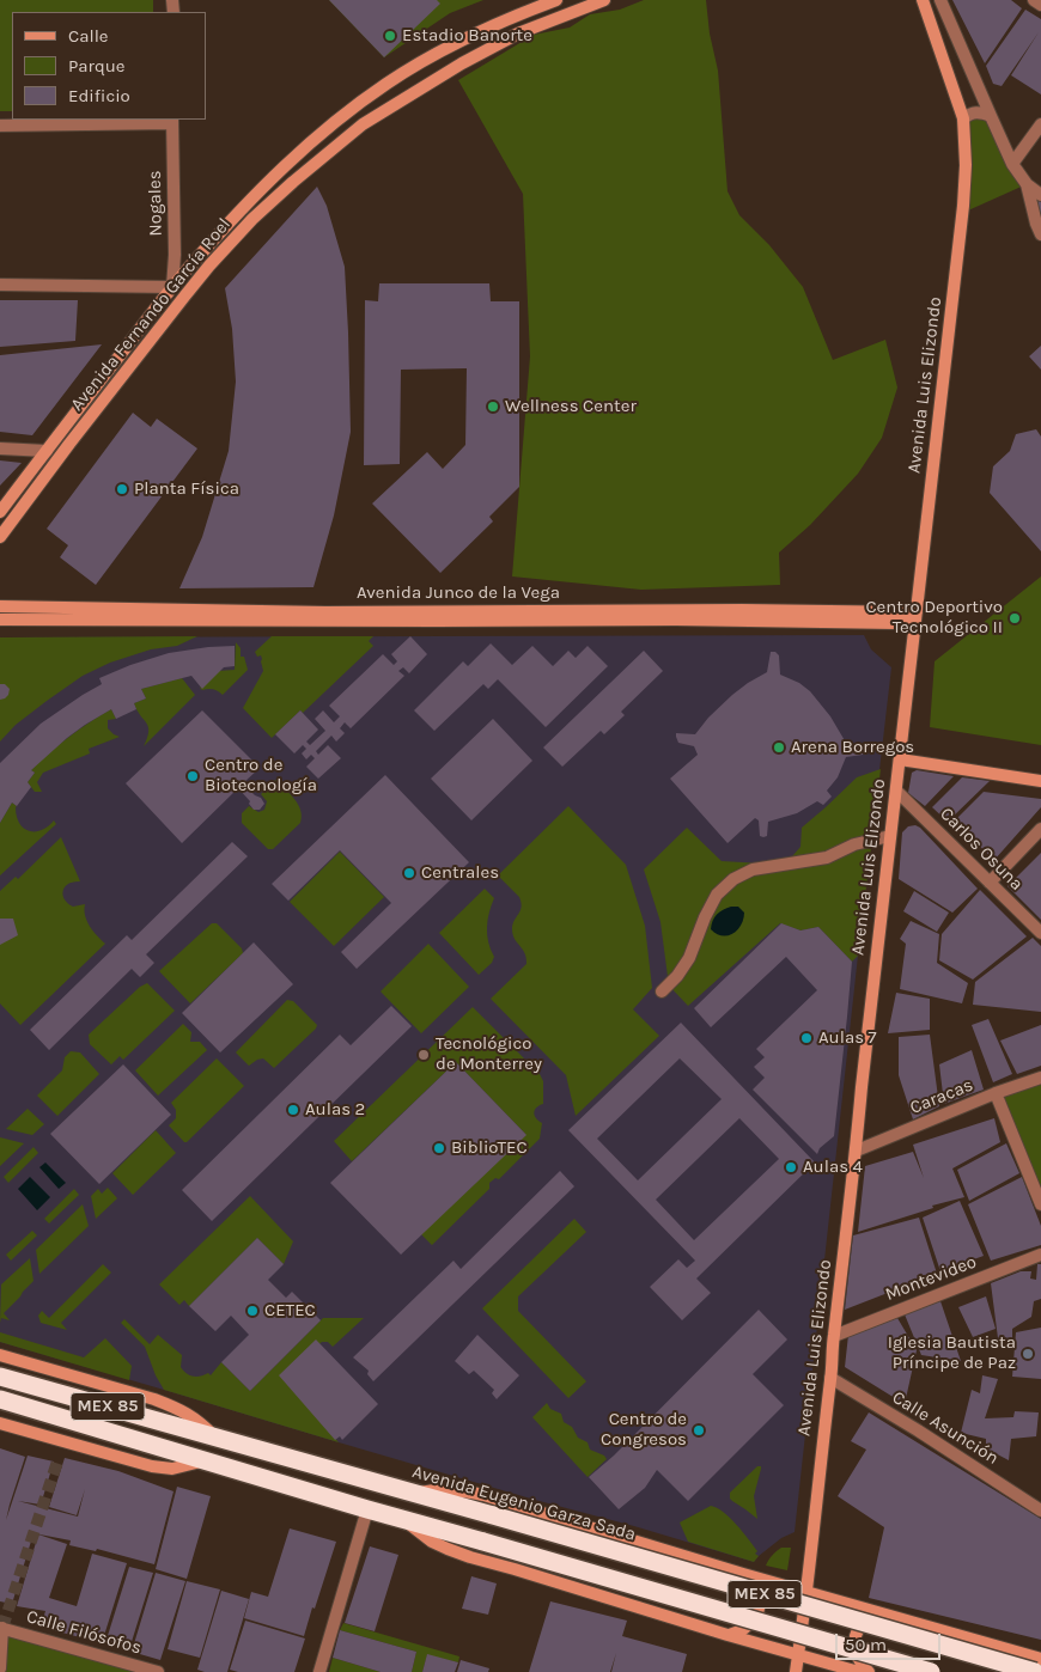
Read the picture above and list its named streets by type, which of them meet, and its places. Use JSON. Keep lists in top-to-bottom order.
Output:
{
  "streets": {
    "highway": ["MEX 85", "Avenida Eugenio Garza Sada"],
    "street": [
      "Nogales",
      "Avenida Fernando García Roel",
      "Avenida Luis Elizondo",
      "Avenida Junco de la Vega",
      "Carlos Osuna",
      "Caracas",
      "Montevideo",
      "Calle Asunción",
      "Calle Filósofos"
    ]
  },
  "crossings": [
    ["Nogales", "Avenida Fernando García Roel"],
    ["Avenida Luis Elizondo", "Avenida Junco de la Vega"],
    ["Avenida Luis Elizondo", "Carlos Osuna"],
    ["Avenida Luis Elizondo", "Caracas"],
    ["Avenida Luis Elizondo", "Montevideo"],
    ["Avenida Luis Elizondo", "Calle Asunción"]
  ],
  "places": [
    "Estadio Banorte",
    "Wellness Center",
    "Planta Física",
    "Centro Deportivo Tecnológico II",
    "Arena Borregos",
    "Centro de Biotecnología",
    "Centrales",
    "Aulas 7",
    "Tecnológico de Monterrey",
    "Aulas 2",
    "BiblioTEC",
    "Aulas 4",
    "CETEC",
    "Iglesia Bautista Príncipe de Paz",
    "Centro de Congresos"
  ],
  "legend": ["Calle", "Parque", "Edificio"],
  "scale_bar": "50 m"
}
